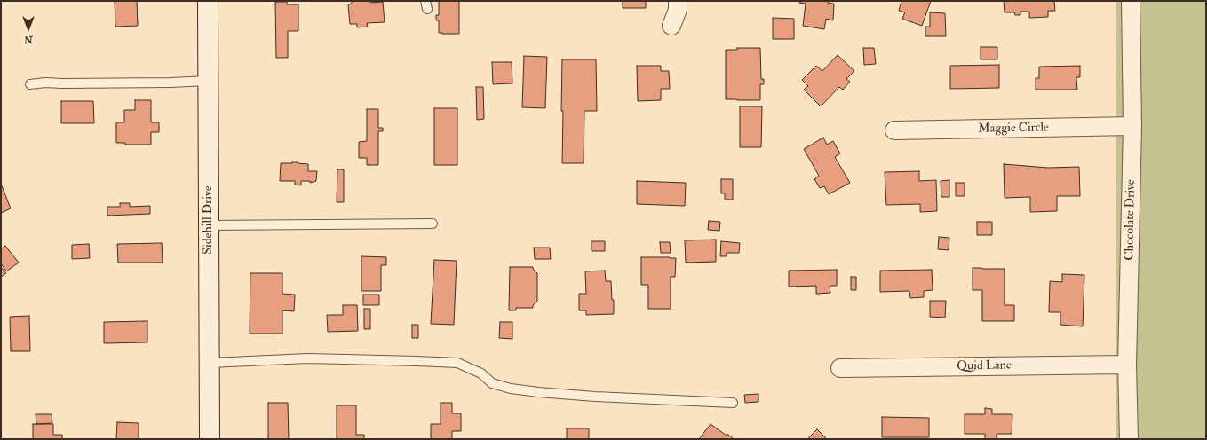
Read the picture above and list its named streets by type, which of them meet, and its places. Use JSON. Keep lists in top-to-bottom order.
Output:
{
  "streets": {
    "street": [
      "Maggie Circle",
      "Sidehill Drive",
      "Chocolate Drive",
      "Quid Lane"
    ]
  },
  "crossings": [
    ["Maggie Circle", "Chocolate Drive"],
    ["Chocolate Drive", "Quid Lane"]
  ],
  "north": "bottom"
}
